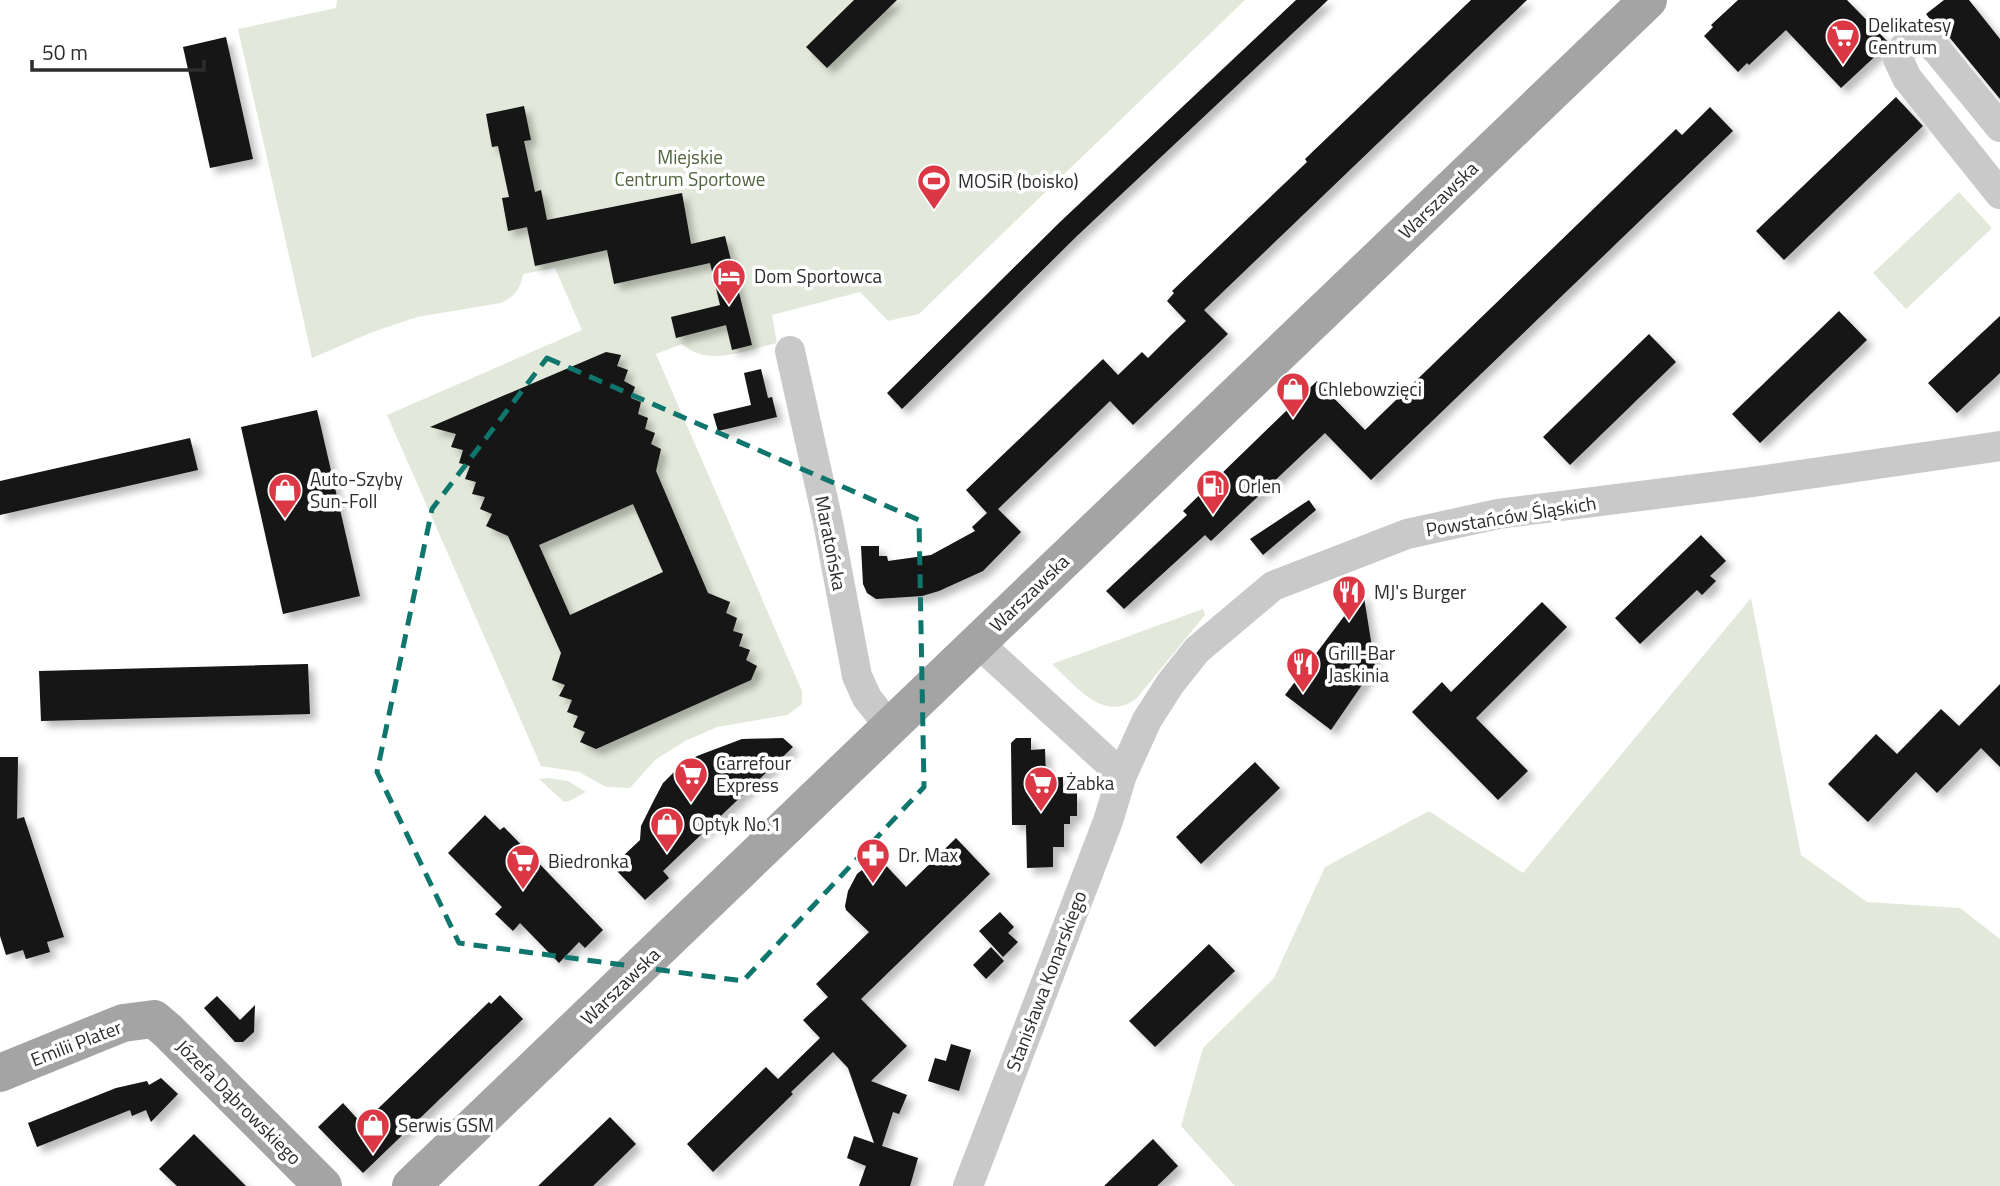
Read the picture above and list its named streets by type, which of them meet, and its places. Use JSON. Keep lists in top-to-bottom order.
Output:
{
  "streets": {
    "main road": ["Warszawska", "Emilii Plater", "Józefa Dąbrowskiego"],
    "street": ["Powstańców Śląskich", "Maratońska", "Stanisława Konarskiego"]
  },
  "crossings": [
    ["Warszawska", "Maratońska"],
    ["Powstańców Śląskich", "Stanisława Konarskiego"],
    ["Emilii Plater", "Józefa Dąbrowskiego"]
  ],
  "parks": ["Miejskie Centrum Sportowe"],
  "places": {
    "supermarket": [
      "Delikatesy Centrum",
      "Carrefour Express",
      "Żabka",
      "Biedronka"
    ],
    "sports": ["MOSiR (boisko)"],
    "hotel": ["Dom Sportowca"],
    "shop": [
      "Chlebowzięci",
      "Auto-Szyby Sun-Foll",
      "Optyk No.1",
      "Serwis GSM"
    ],
    "fuel station": ["Orlen"],
    "restaurant": ["MJ's Burger", "Grill-Bar Jaskinia"],
    "pharmacy": ["Dr. Max"]
  },
  "scale_bar": "50 m"
}
